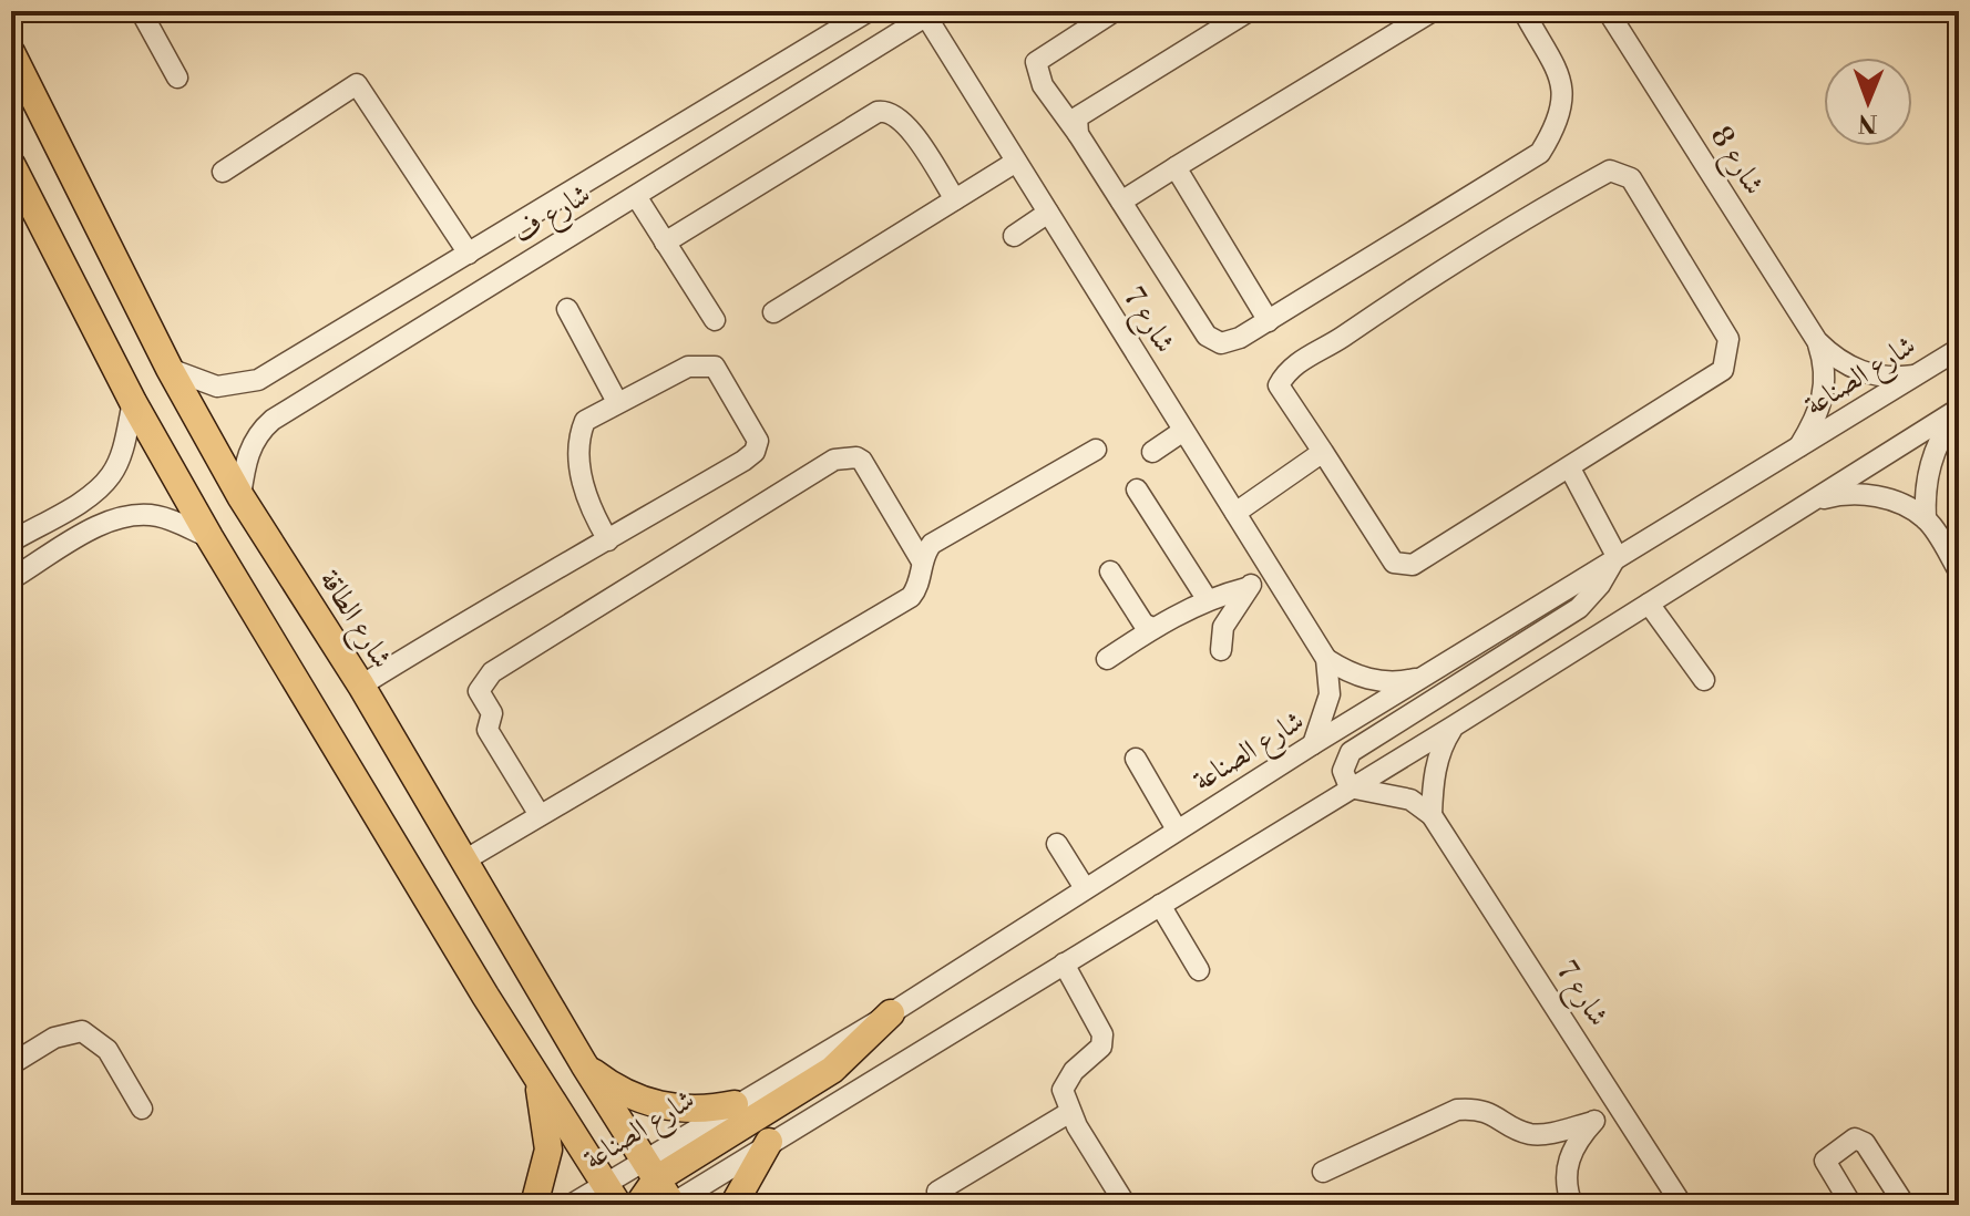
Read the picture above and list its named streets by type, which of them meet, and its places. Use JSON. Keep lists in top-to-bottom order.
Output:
{
  "streets": {
    "main road": ["شارع الطاقة"],
    "street": [
      "شارع 8",
      "شارع ف",
      "شارع 7",
      "شارع الصناعة"
    ]
  },
  "crossings": [
    ["شارع 8", "شارع الصناعة"],
    ["شارع ف", "شارع 7"],
    ["شارع ف", "شارع الطاقة"],
    ["شارع الصناعة", "شارع الطاقة"]
  ],
  "north": "bottom"
}
